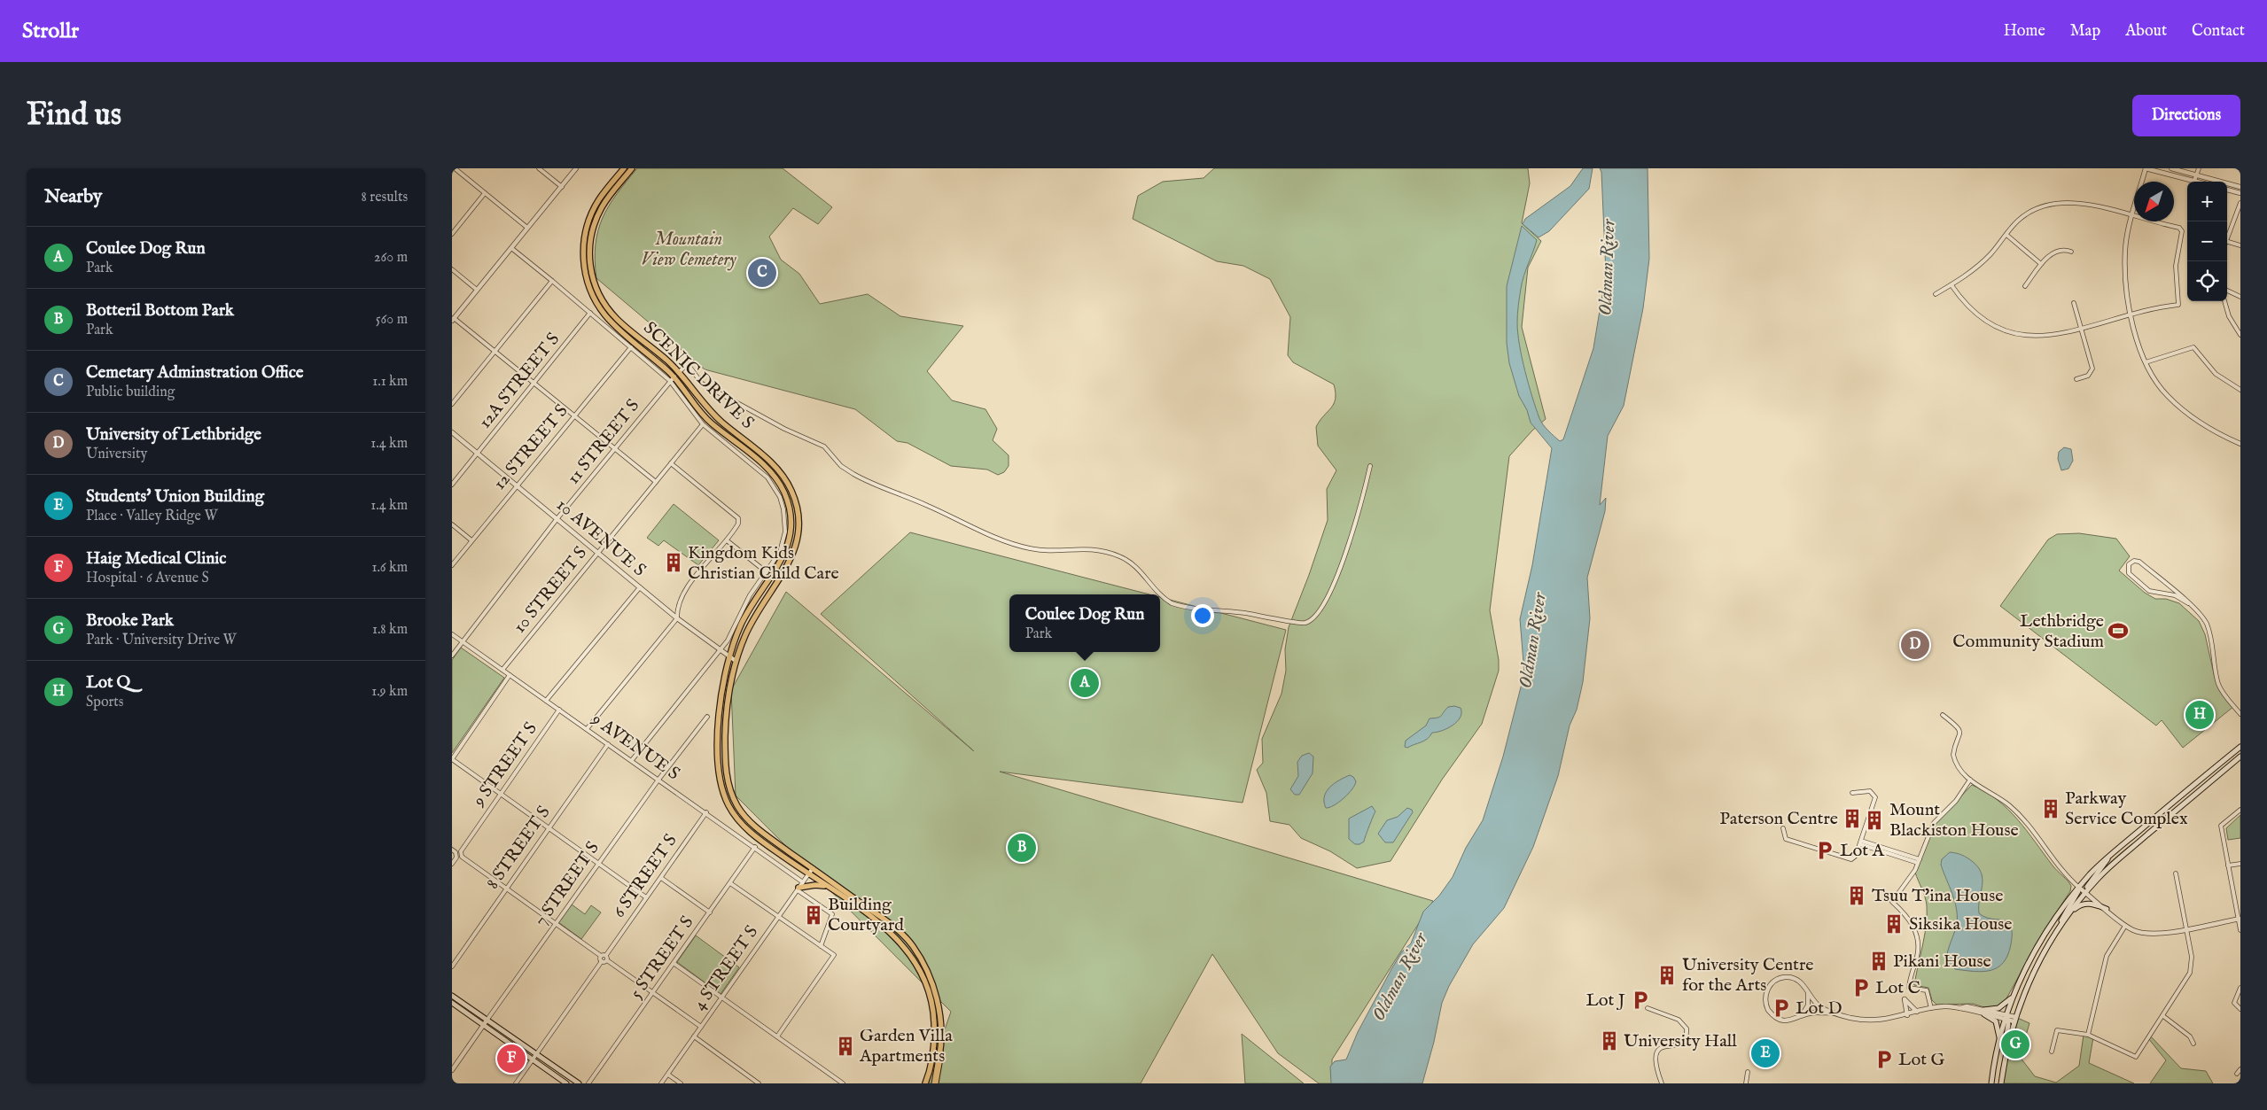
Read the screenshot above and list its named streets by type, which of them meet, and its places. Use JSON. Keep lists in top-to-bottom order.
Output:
{
  "streets": {
    "main road": ["SCENIC DRIVE S"],
    "street": [
      "12A STREET S",
      "11 STREET S",
      "12 STREET S",
      "10 AVENUE S",
      "10 STREET S",
      "9 AVENUE S",
      "9 STREET S",
      "8 STREET S",
      "6 STREET S",
      "7 STREET S",
      "5 STREET S",
      "4 STREET S"
    ]
  },
  "crossings": [
    ["SCENIC DRIVE S", "12A STREET S"],
    ["SCENIC DRIVE S", "11 STREET S"],
    ["SCENIC DRIVE S", "12 STREET S"],
    ["SCENIC DRIVE S", "10 AVENUE S"],
    ["SCENIC DRIVE S", "10 STREET S"],
    ["SCENIC DRIVE S", "9 AVENUE S"],
    ["SCENIC DRIVE S", "4 STREET S"],
    ["12A STREET S", "10 AVENUE S"],
    ["11 STREET S", "10 AVENUE S"],
    ["11 STREET S", "9 AVENUE S"],
    ["12 STREET S", "10 AVENUE S"],
    ["10 AVENUE S", "10 STREET S"],
    ["10 STREET S", "9 AVENUE S"],
    ["9 AVENUE S", "9 STREET S"],
    ["9 AVENUE S", "8 STREET S"],
    ["9 AVENUE S", "6 STREET S"],
    ["9 AVENUE S", "7 STREET S"],
    ["9 AVENUE S", "5 STREET S"],
    ["9 AVENUE S", "4 STREET S"],
    ["9 STREET S", "8 STREET S"]
  ],
  "water": ["Oldman River"],
  "parks": ["Mountain View Cemetery"],
  "places": {
    "building": [
      "Kingdom Kids Christian Child Care",
      "Parkway Service Complex",
      "Paterson Centre",
      "Mount Blackiston House",
      "Tsuu T'ina House",
      "Building Courtyard",
      "Siksika House",
      "Pikani House",
      "University Centre for the Arts",
      "University Hall",
      "Garden Villa Apartments"
    ],
    "sports": ["Lethbridge Community Stadium"],
    "parking": [
      "Lot A",
      "Lot C",
      "Lot J",
      "Lot D",
      "Lot G"
    ]
  },
  "north": "bottom left",
  "page": {
    "header": "Strollr",
    "nav": [
      "Home",
      "Map",
      "About",
      "Contact"
    ],
    "buttons": "Directions",
    "title": "Find us",
    "heading": ["Nearby", "8 results"],
    "map_buttons": ["+", "−"],
    "list": [
      {
        "mark": "A",
        "name": "Coulee Dog Run",
        "note": "Park",
        "value": "260 m"
      },
      {
        "mark": "B",
        "name": "Botteril Bottom Park",
        "note": "Park",
        "value": "560 m"
      },
      {
        "mark": "C",
        "name": "Cemetary Adminstration Office",
        "note": "Public building",
        "value": "1.1 km"
      },
      {
        "mark": "D",
        "name": "University of Lethbridge",
        "note": "University",
        "value": "1.4 km"
      },
      {
        "mark": "E",
        "name": "Students' Union Building",
        "note": "Place · Valley Ridge W",
        "value": "1.4 km"
      },
      {
        "mark": "F",
        "name": "Haig Medical Clinic",
        "note": "Hospital · 6 Avenue S",
        "value": "1.6 km"
      },
      {
        "mark": "G",
        "name": "Brooke Park",
        "note": "Park · University Drive W",
        "value": "1.8 km"
      },
      {
        "mark": "H",
        "name": "Lot Q",
        "note": "Sports",
        "value": "1.9 km"
      }
    ],
    "pins": [
      "C",
      "D",
      "A",
      "H",
      "B",
      "G",
      "E",
      "F"
    ],
    "popup": ["Coulee Dog Run", "Park"]
  }
}
